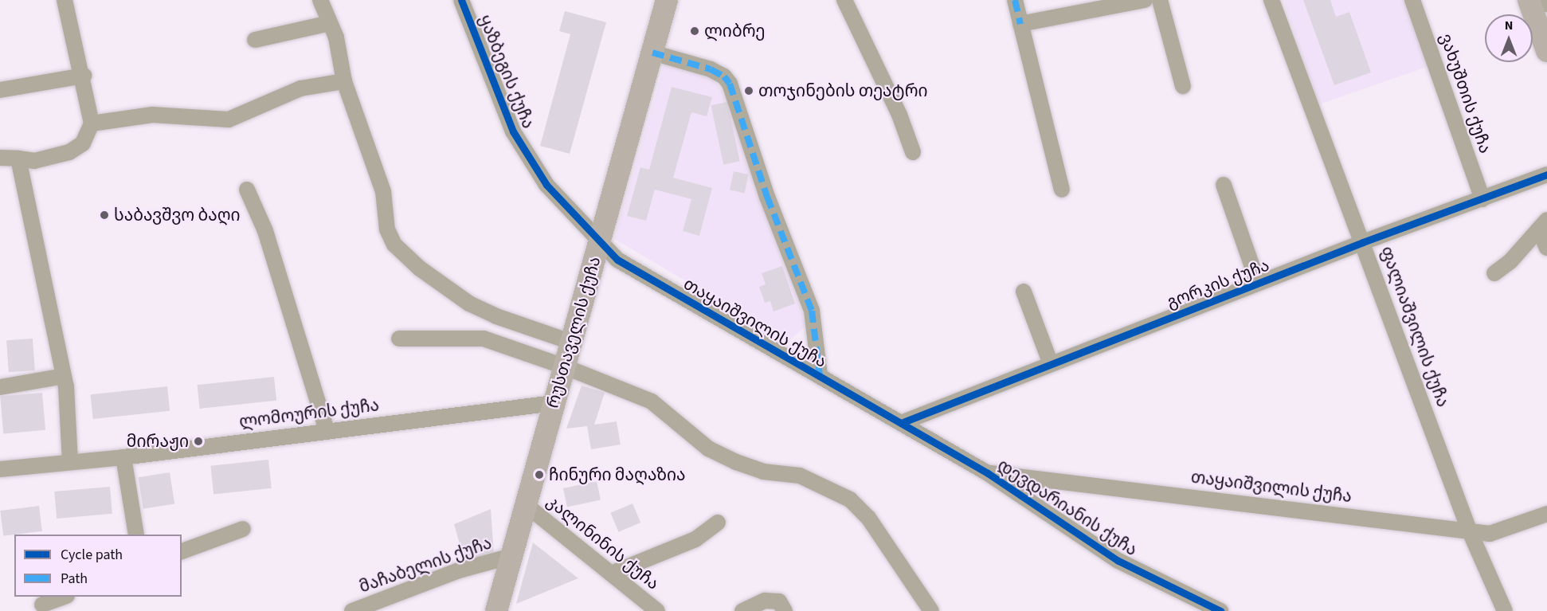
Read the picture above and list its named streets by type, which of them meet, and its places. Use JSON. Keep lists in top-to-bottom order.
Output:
{
  "streets": {
    "main road": ["რუსთაველის ქუჩა"],
    "street": [
      "ყაზბეგის ქუჩა",
      "ვახუშთის ქუჩა",
      "გორკის ქუჩა",
      "თაყაიშვილის ქუჩა",
      "ფალიაშვილის ქუჩა",
      "ლომოურის ქუჩა",
      "დევდარიანის ქუჩა",
      "კალინინის ქუჩა",
      "მაჩაბელის ქუჩა"
    ]
  },
  "crossings": [
    ["ყაზბეგის ქუჩა", "თაყაიშვილის ქუჩა"],
    ["ყაზბეგის ქუჩა", "რუსთაველის ქუჩა"],
    ["ვახუშთის ქუჩა", "გორკის ქუჩა"],
    ["გორკის ქუჩა", "თაყაიშვილის ქუჩა"],
    ["გორკის ქუჩა", "ფალიაშვილის ქუჩა"],
    ["გორკის ქუჩა", "დევდარიანის ქუჩა"],
    ["თაყაიშვილის ქუჩა", "ფალიაშვილის ქუჩა"],
    ["თაყაიშვილის ქუჩა", "რუსთაველის ქუჩა"],
    ["თაყაიშვილის ქუჩა", "დევდარიანის ქუჩა"],
    ["რუსთაველის ქუჩა", "ლომოურის ქუჩა"],
    ["რუსთაველის ქუჩა", "კალინინის ქუჩა"],
    ["რუსთაველის ქუჩა", "მაჩაბელის ქუჩა"]
  ],
  "places": [
    "ლიბრე",
    "თოჯინების თეატრი",
    "საბავშვო ბაღი",
    "მირაჟი",
    "ჩინური მაღაზია"
  ],
  "legend": ["Cycle path", "Path"],
  "north": "top"
}
